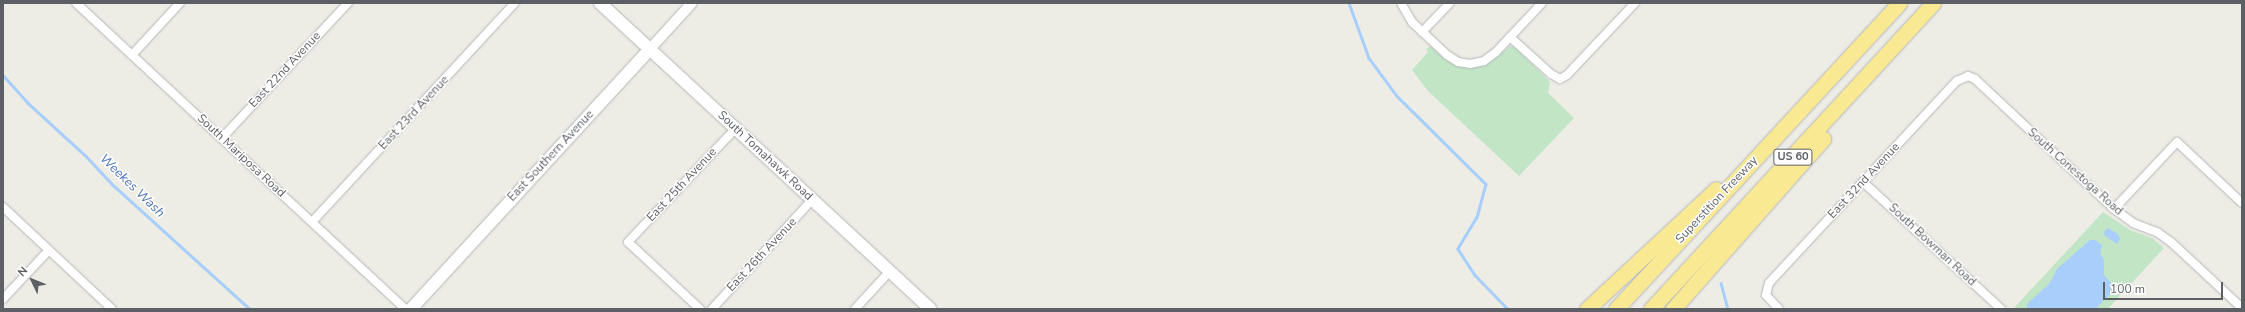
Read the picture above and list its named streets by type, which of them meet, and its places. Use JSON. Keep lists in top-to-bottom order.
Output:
{
  "streets": {
    "highway": ["US 60", "Superstition Freeway"],
    "main road": ["East Southern Avenue", "South Tomahawk Road"],
    "street": [
      "East 22nd Avenue",
      "East 23rd Avenue",
      "South Mariposa Road",
      "South Conestoga Road",
      "East 32nd Avenue",
      "East 25th Avenue",
      "South Bowman Road",
      "East 26th Avenue"
    ]
  },
  "crossings": [
    ["East 22nd Avenue", "South Mariposa Road"],
    ["East 23rd Avenue", "South Mariposa Road"],
    ["East Southern Avenue", "South Tomahawk Road"],
    ["South Tomahawk Road", "East 25th Avenue"],
    ["South Tomahawk Road", "East 26th Avenue"],
    ["South Conestoga Road", "East 32nd Avenue"],
    ["East 32nd Avenue", "South Bowman Road"]
  ],
  "water": ["Weekes Wash"],
  "scale_bar": "100 m",
  "north": "top left"
}
